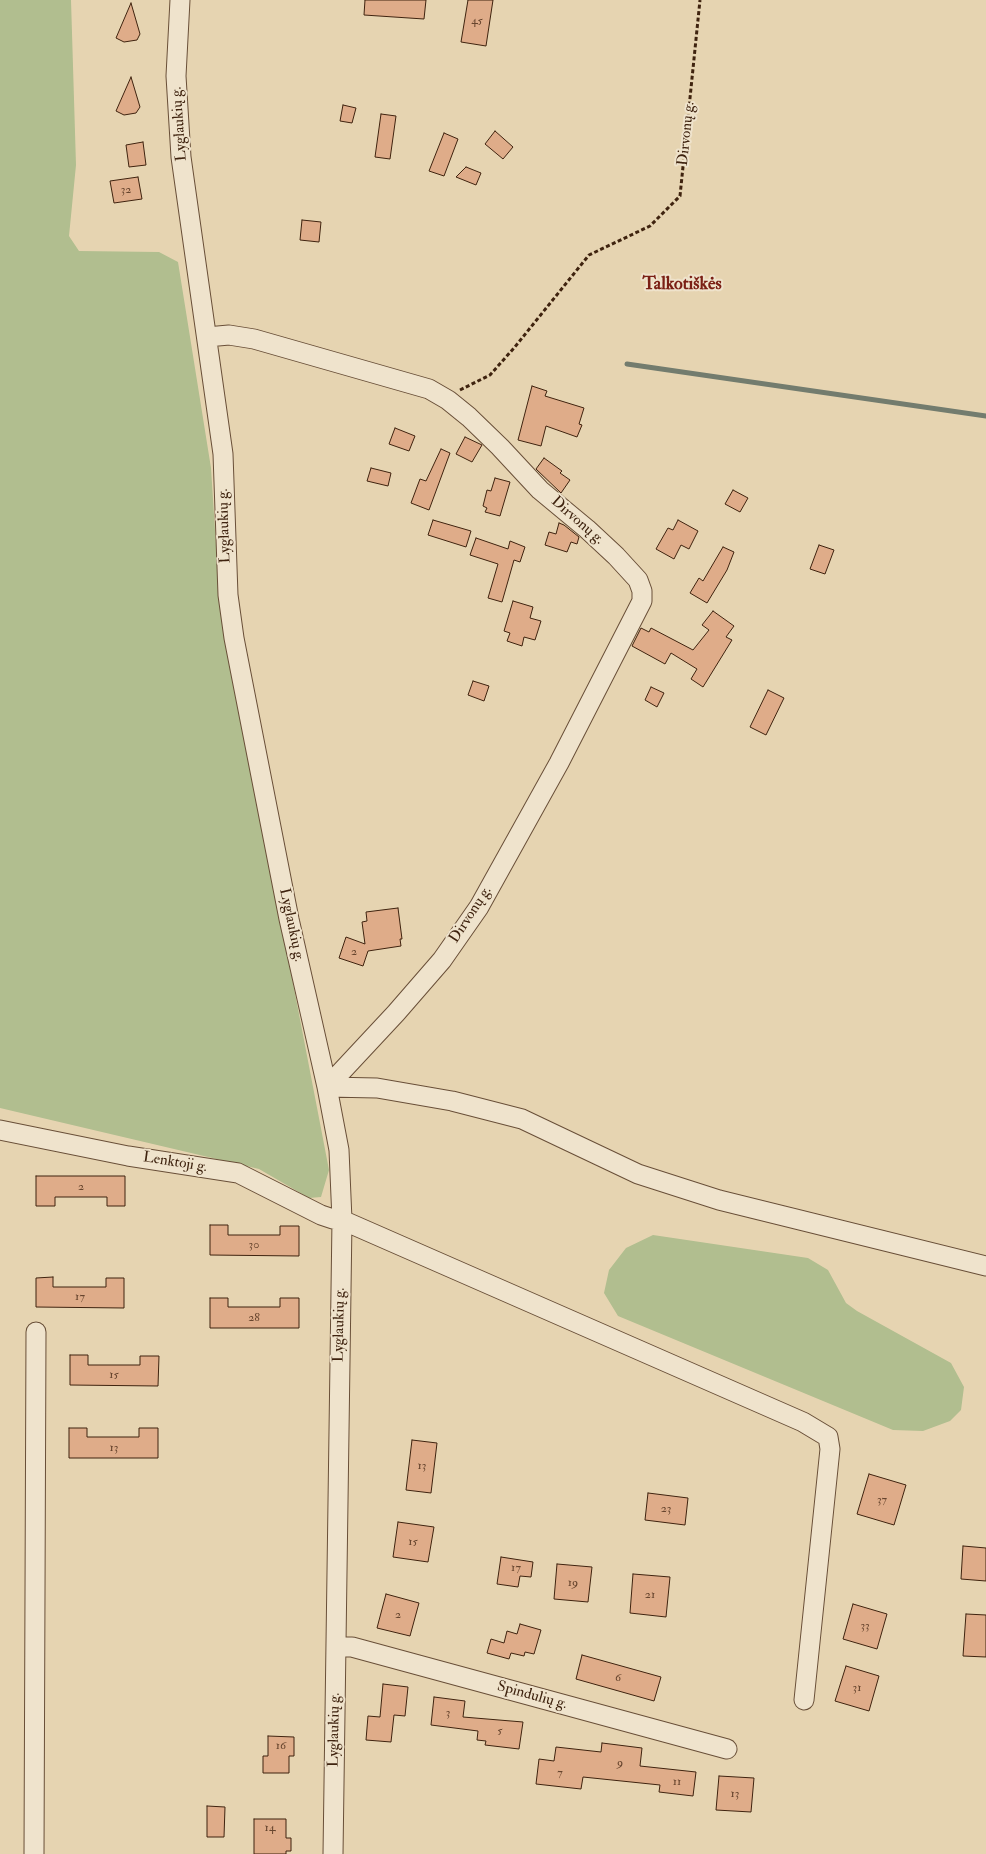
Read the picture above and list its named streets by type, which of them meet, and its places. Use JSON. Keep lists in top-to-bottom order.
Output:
{
  "streets": {
    "street": [
      "Lyglaukių g.",
      "Dirvonų g.",
      "Lenktoji g.",
      "Spindulių g."
    ]
  },
  "crossings": [
    ["Lyglaukių g.", "Dirvonų g."],
    ["Lyglaukių g.", "Lenktoji g."],
    ["Lyglaukių g.", "Spindulių g."]
  ],
  "districts": ["Talkotiškės"],
  "house_numbers": [
    "45",
    "32",
    "2",
    "2",
    "30",
    "17",
    "28",
    "15",
    "13",
    "13",
    "37",
    "23",
    "15",
    "17",
    "19",
    "21",
    "2",
    "33",
    "6",
    "31",
    "3",
    "5",
    "16",
    "9",
    "7",
    "11",
    "13",
    "14"
  ]
}
